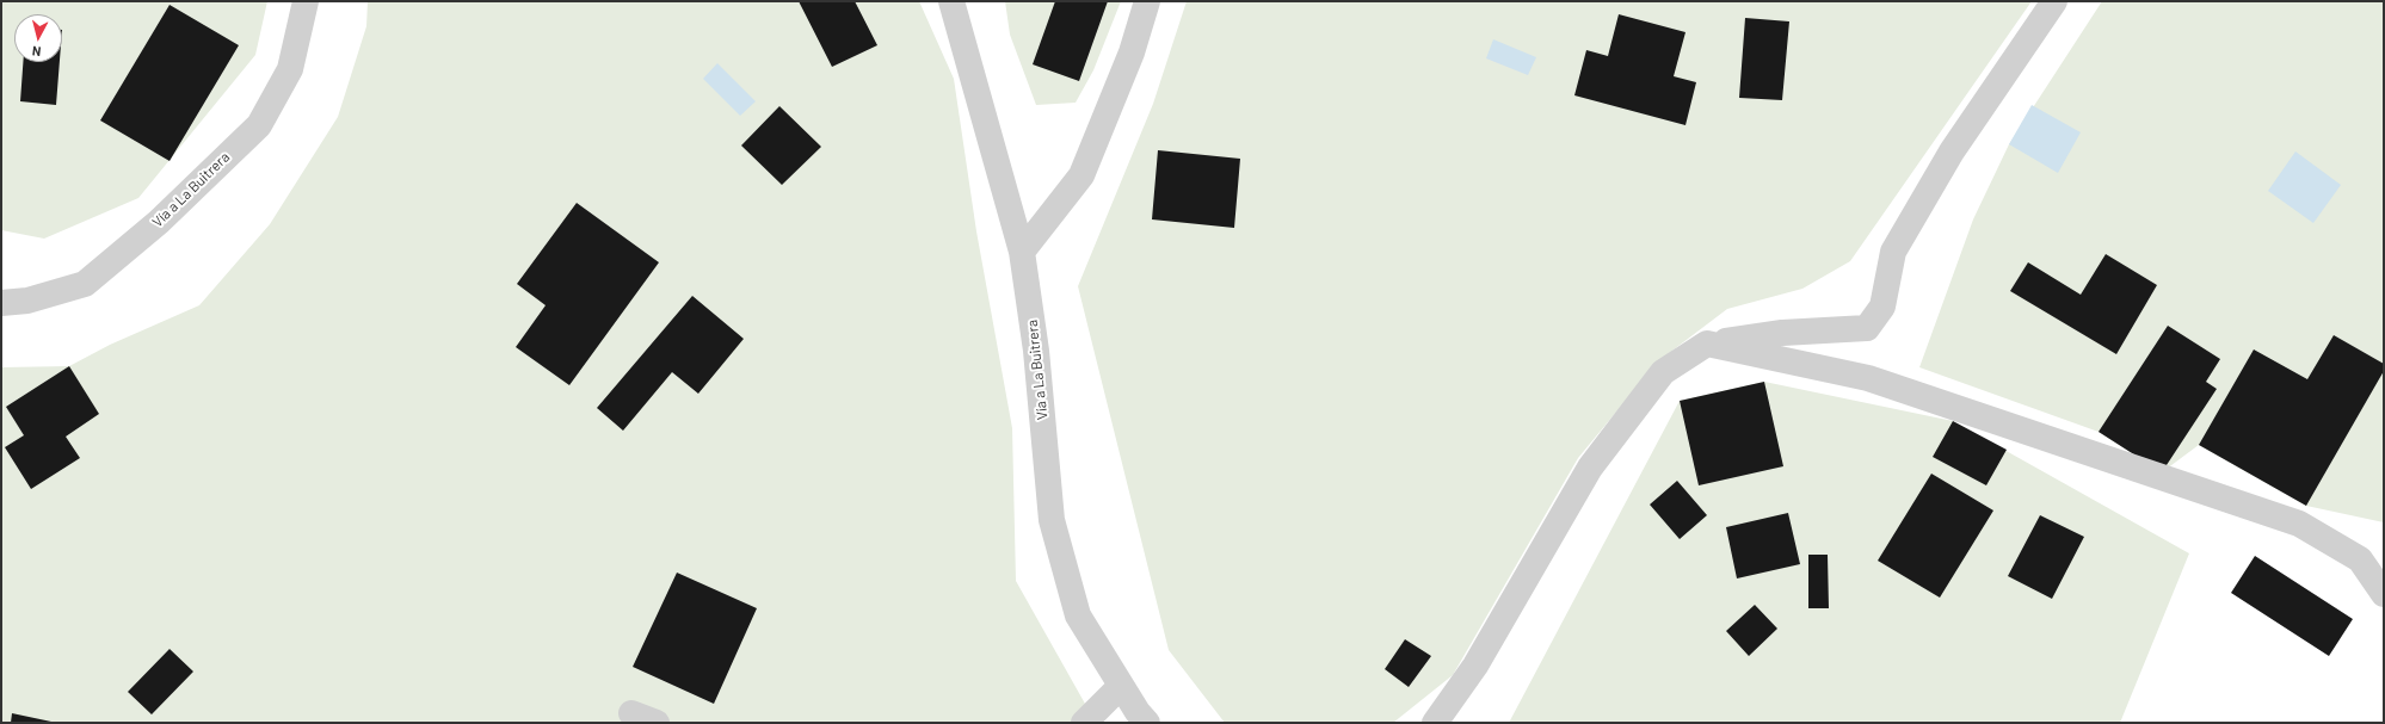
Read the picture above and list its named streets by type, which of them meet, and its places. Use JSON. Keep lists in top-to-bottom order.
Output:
{
  "streets": {
    "street": ["Vía a La Buitrera"]
  },
  "north": "bottom"
}
